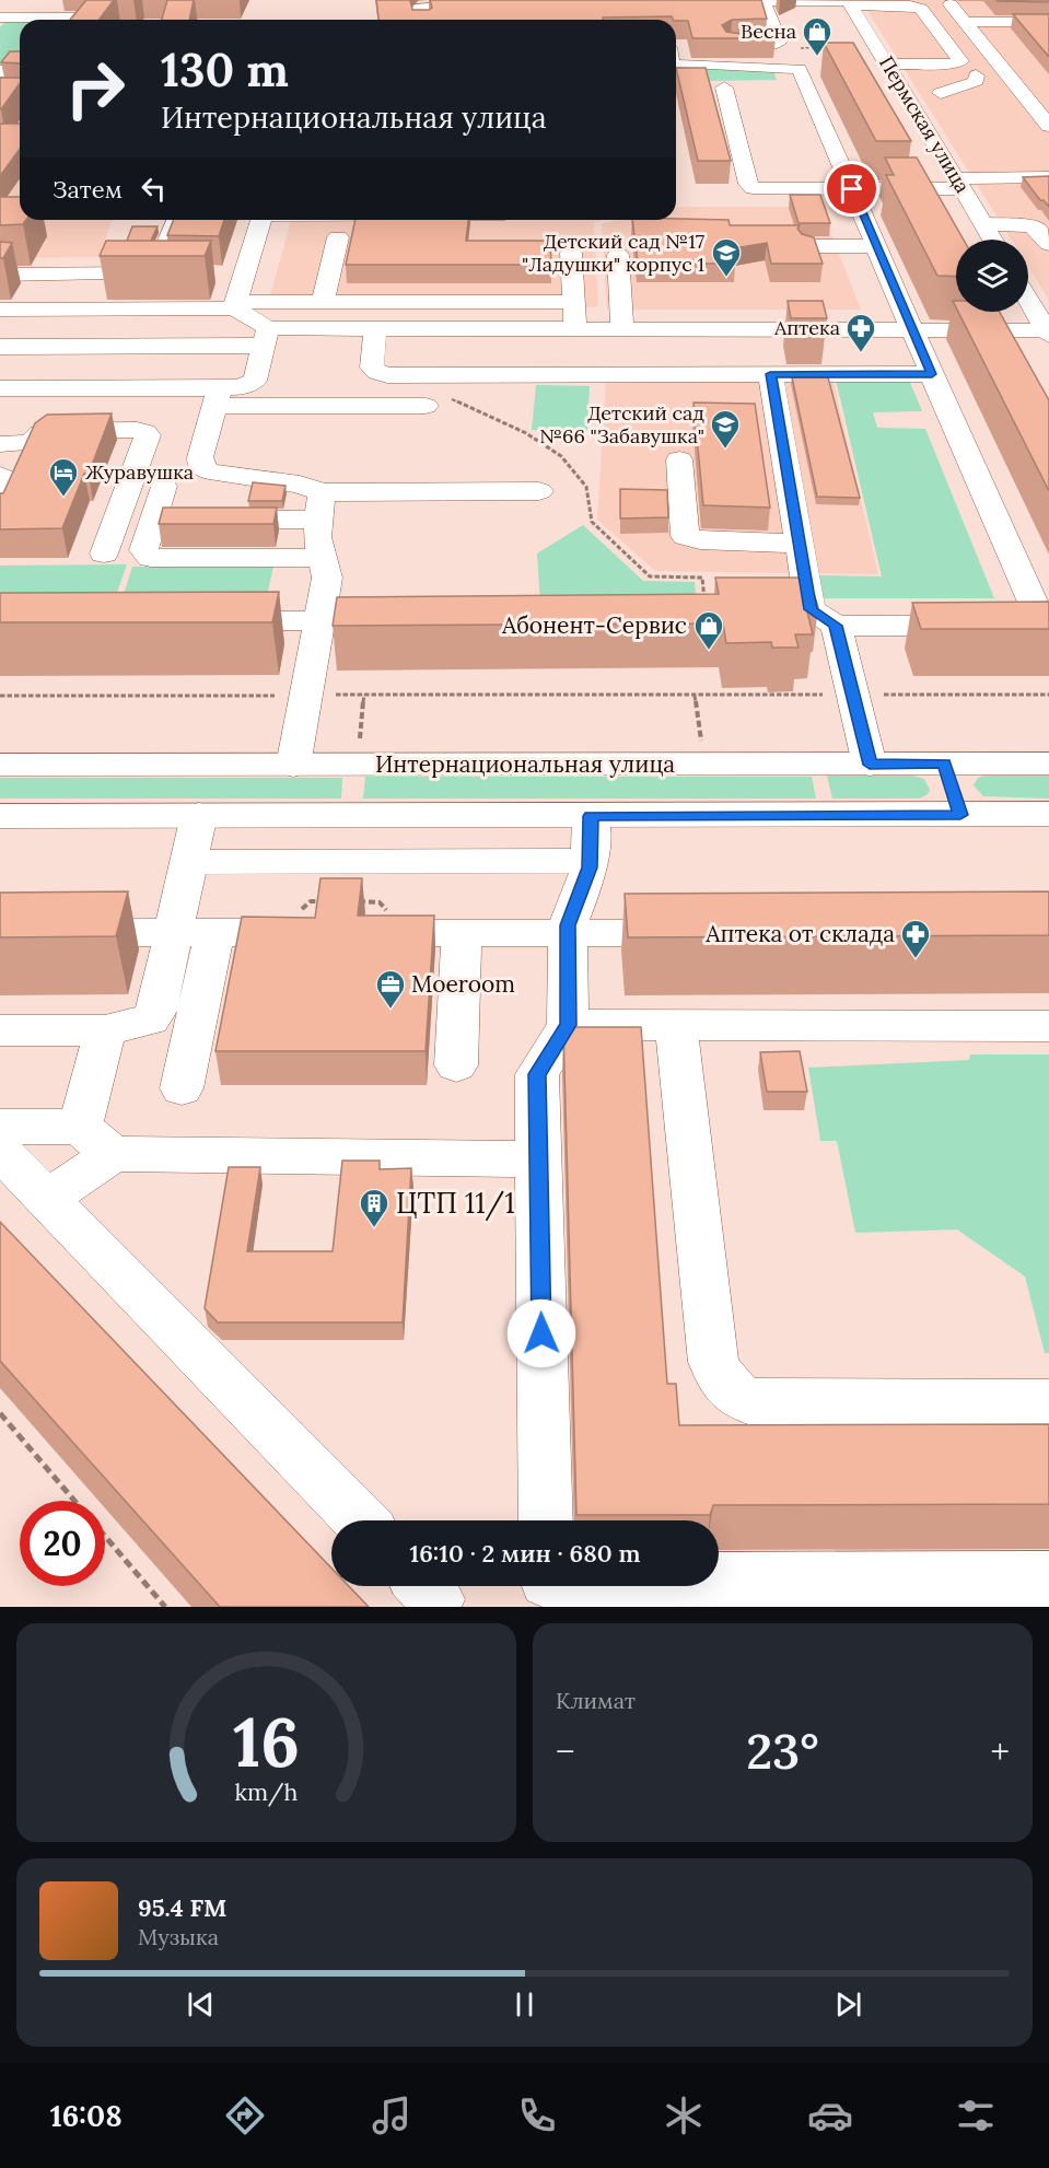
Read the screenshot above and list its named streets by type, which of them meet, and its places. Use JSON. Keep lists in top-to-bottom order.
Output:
{
  "streets": {
    "main road": ["Пермская улица", "Интернациональная улица"]
  },
  "places": {
    "shop": ["Весна", "Абонент-Сервис"],
    "school or university": ["Детский сад №17 \"Ладушки\" корпус 1", "Детский сад №66 \"Забавушка\""],
    "pharmacy": ["Аптека", "Аптека от склада"],
    "hotel": ["Журавушка"],
    "office": ["Moeroom"],
    "building": ["ЦТП 11/1"]
  },
  "page": {
    "turn": ["130 m", "Интернациональная улица"],
    "then": "Затем",
    "limit": "20",
    "trip": "16:10 · 2 мин · 680 m",
    "tile": "Климат",
    "heat": ["−", "23°", "+"],
    "song": ["95.4 FM", "Музыка"],
    "tabs": "16:08",
    "gauge": ["16", "km/h"]
  }
}
